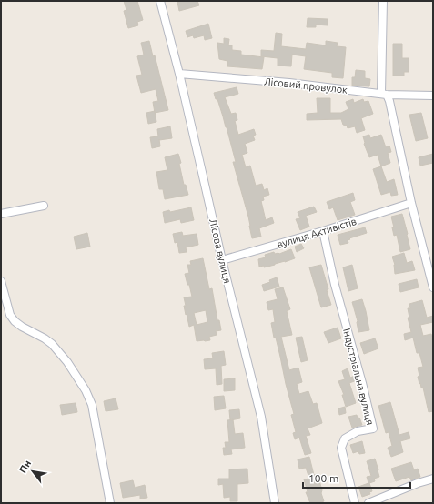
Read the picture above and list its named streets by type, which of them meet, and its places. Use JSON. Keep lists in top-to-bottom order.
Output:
{
  "streets": {
    "street": [
      "Лісовий провулок",
      "вулиця Активістів",
      "Лісова вулиця",
      "Індустріальна вулиця"
    ]
  },
  "crossings": [
    ["Лісовий провулок", "Лісова вулиця"],
    ["вулиця Активістів", "Лісова вулиця"],
    ["вулиця Активістів", "Індустріальна вулиця"]
  ],
  "scale_bar": "100 m",
  "north": "top left"
}
